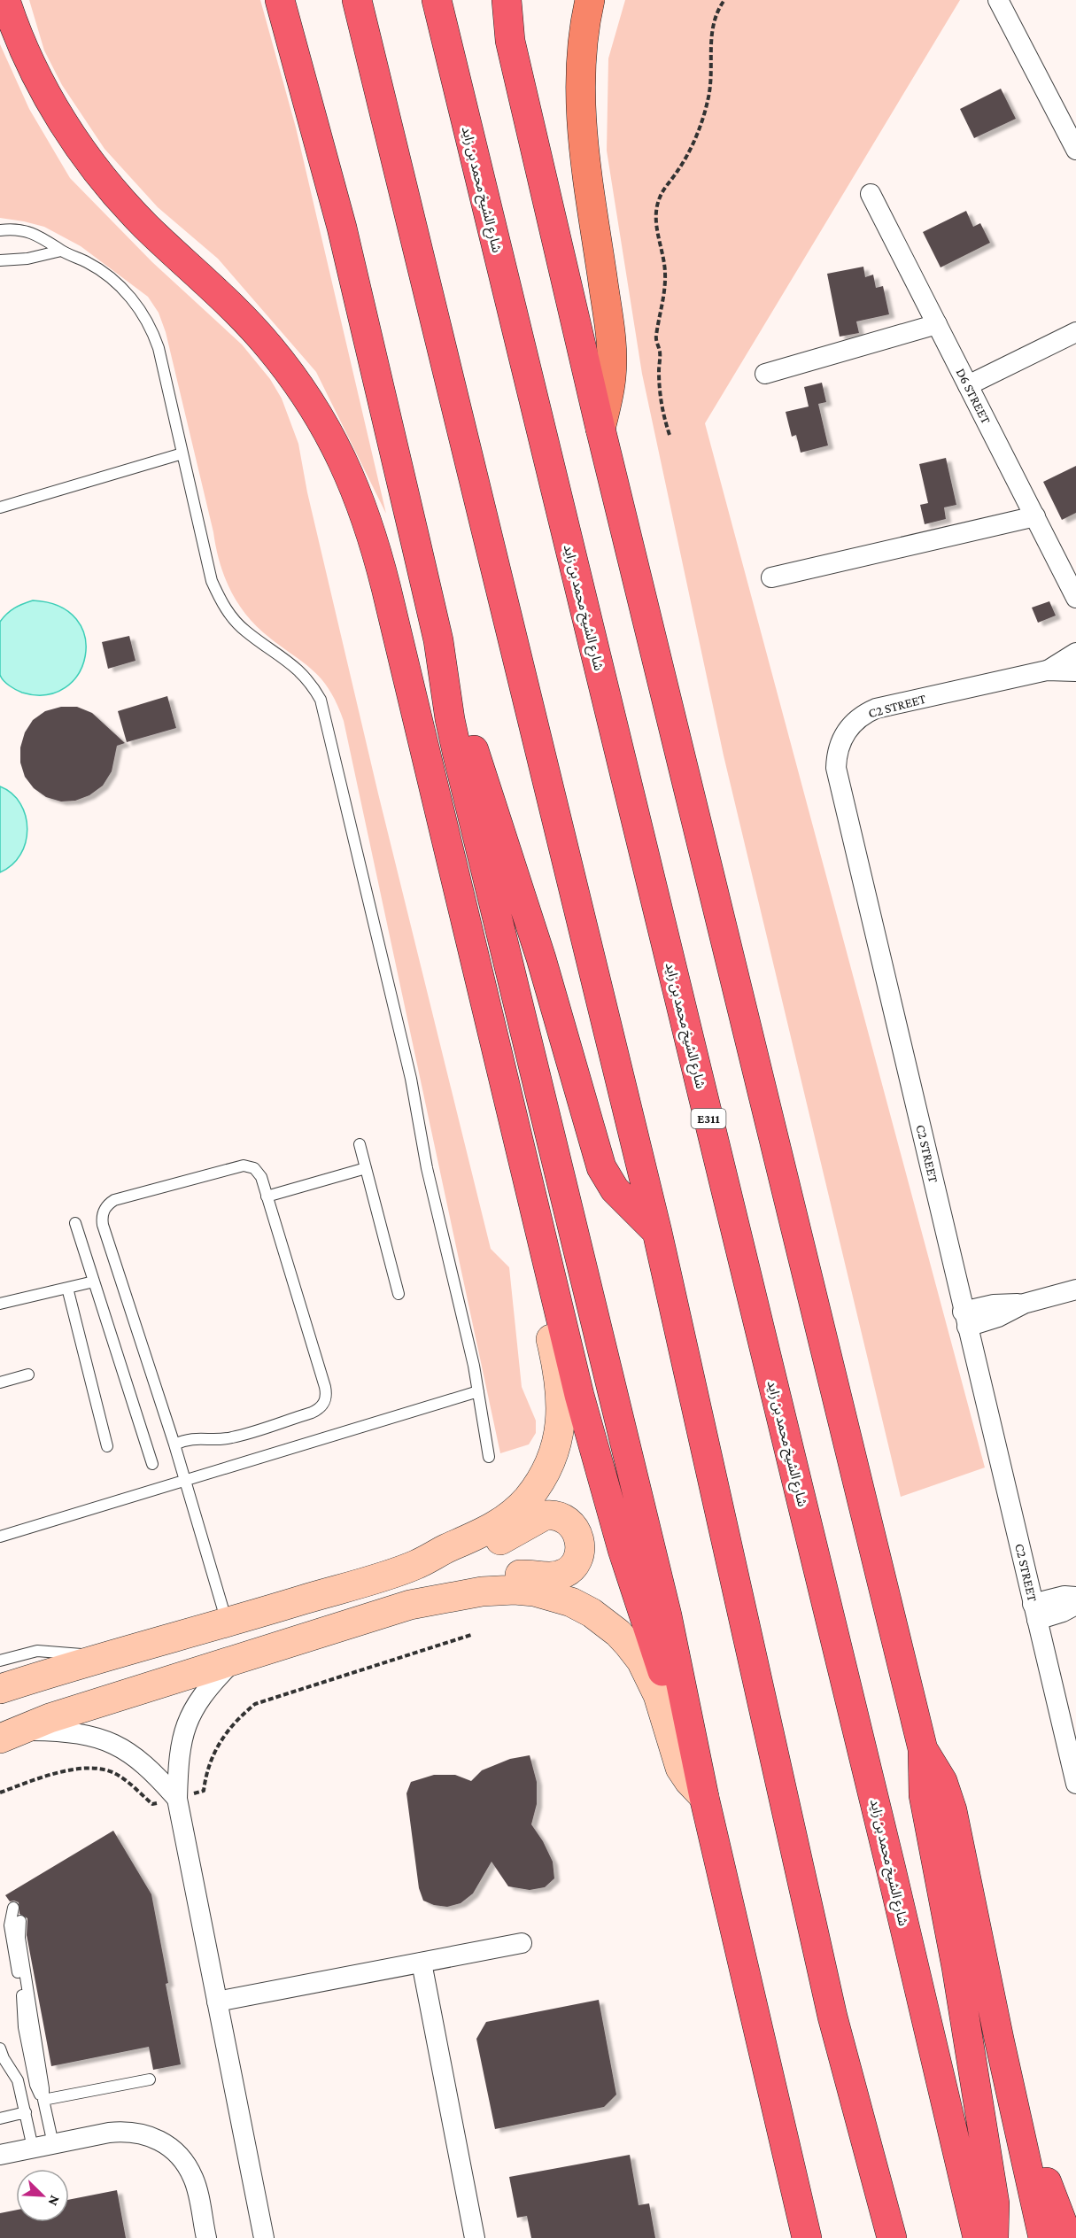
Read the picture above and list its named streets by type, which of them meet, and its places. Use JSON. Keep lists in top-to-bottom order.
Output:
{
  "streets": {
    "highway": ["شارع الشيخ محمد بن زايد", "E311"],
    "street": ["D6 STREET", "C2 STREET"]
  },
  "north": "bottom right"
}
